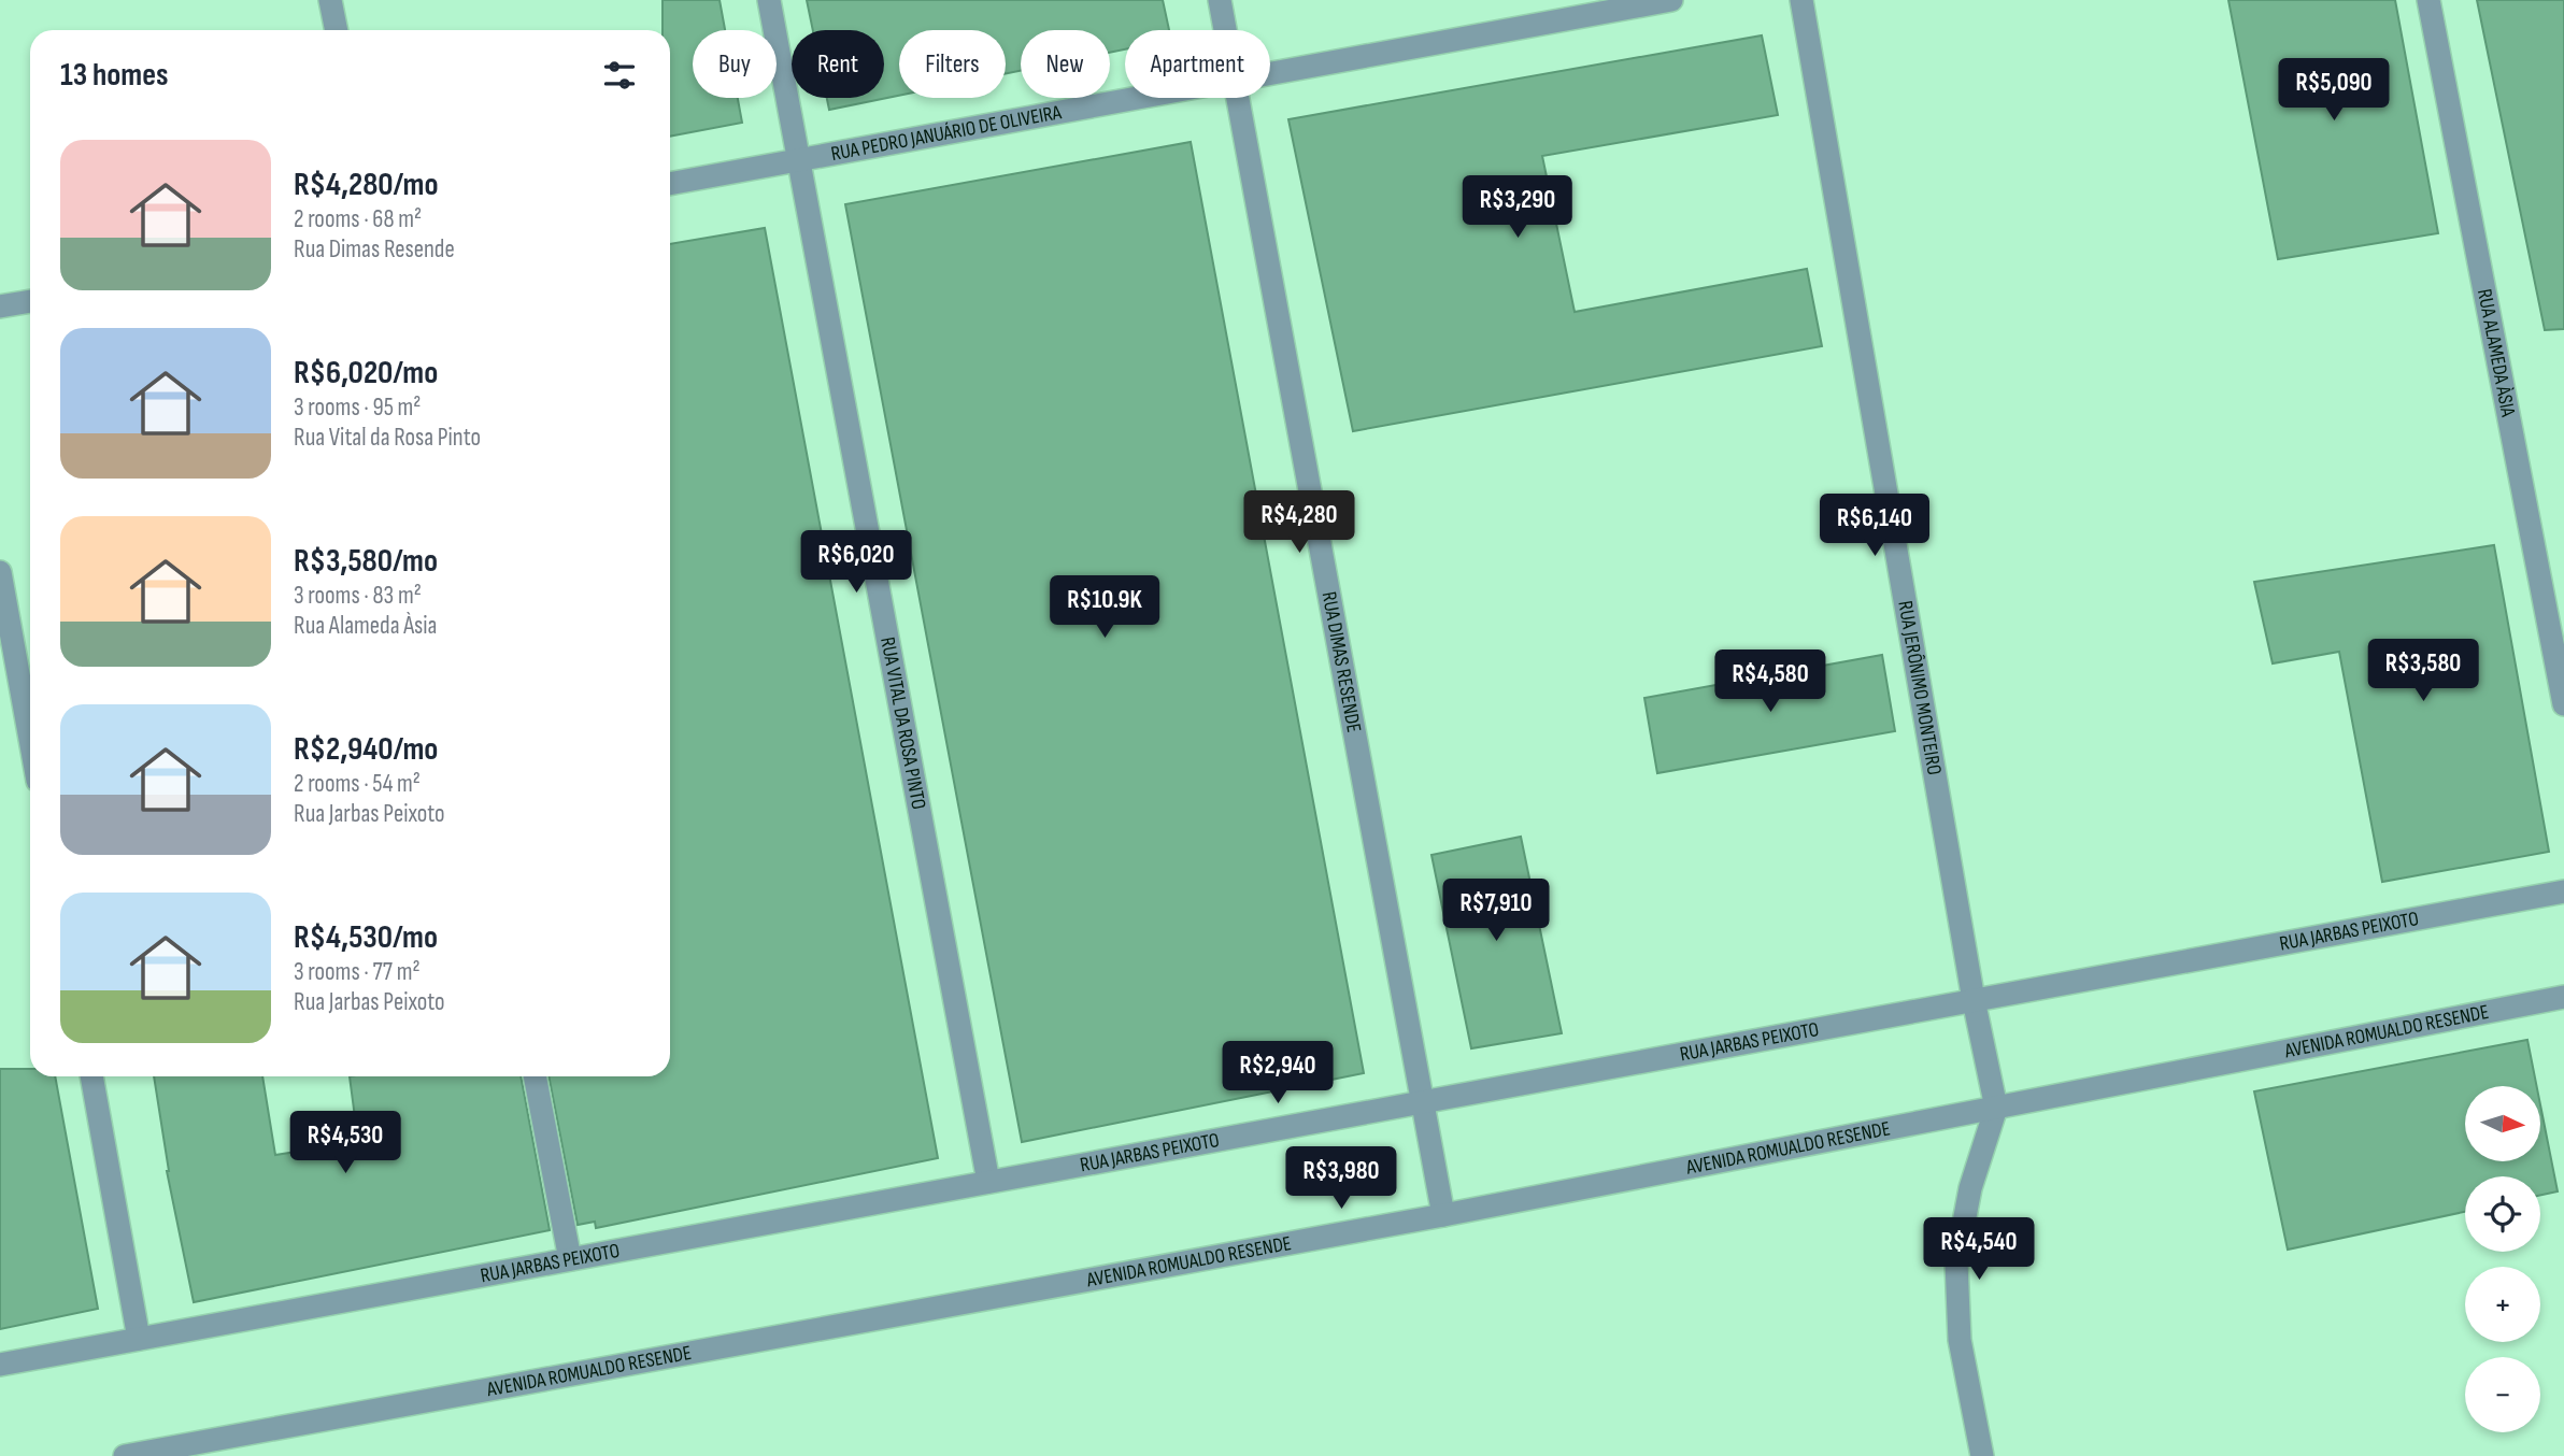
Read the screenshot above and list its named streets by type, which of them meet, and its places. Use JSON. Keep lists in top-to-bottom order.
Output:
{
  "streets": {
    "street": [
      "RUA PEDRO JANUÁRIO DE OLIVEIRA",
      "RUA ALAMEDA ÀSIA",
      "RUA DIMAS RESENDE",
      "RUA JERÔNIMO MONTEIRO",
      "RUA VITAL DA ROSA PINTO",
      "RUA JARBAS PEIXOTO",
      "AVENIDA ROMUALDO RESENDE"
    ]
  },
  "crossings": [
    ["RUA PEDRO JANUÁRIO DE OLIVEIRA", "RUA VITAL DA ROSA PINTO"],
    ["RUA DIMAS RESENDE", "RUA JARBAS PEIXOTO"],
    ["RUA DIMAS RESENDE", "AVENIDA ROMUALDO RESENDE"],
    ["RUA JERÔNIMO MONTEIRO", "RUA JARBAS PEIXOTO"],
    ["RUA JERÔNIMO MONTEIRO", "AVENIDA ROMUALDO RESENDE"],
    ["RUA VITAL DA ROSA PINTO", "RUA JARBAS PEIXOTO"]
  ],
  "north": "right",
  "page": {
    "chip": [
      "Buy",
      "Rent",
      "Filters",
      "New",
      "Apartment"
    ],
    "heading": "13 homes",
    "price": [
      "R$5,090",
      "R$3,290",
      "R$4,280",
      "R$6,140",
      "R$6,020",
      "R$10.9K",
      "R$3,580",
      "R$4,580",
      "R$7,910",
      "R$2,940",
      "R$4,530",
      "R$3,980",
      "R$4,540"
    ],
    "list": [
      {
        "name": "R$4,280/mo",
        "note": "2 rooms · 68 m² · Rua Dimas Resende"
      },
      {
        "name": "R$6,020/mo",
        "note": "3 rooms · 95 m² · Rua Vital da Rosa Pinto"
      },
      {
        "name": "R$3,580/mo",
        "note": "3 rooms · 83 m² · Rua Alameda Àsia"
      },
      {
        "name": "R$2,940/mo",
        "note": "2 rooms · 54 m² · Rua Jarbas Peixoto"
      },
      {
        "name": "R$4,530/mo",
        "note": "3 rooms · 77 m² · Rua Jarbas Peixoto"
      }
    ],
    "map_buttons": ["+", "−"]
  }
}
